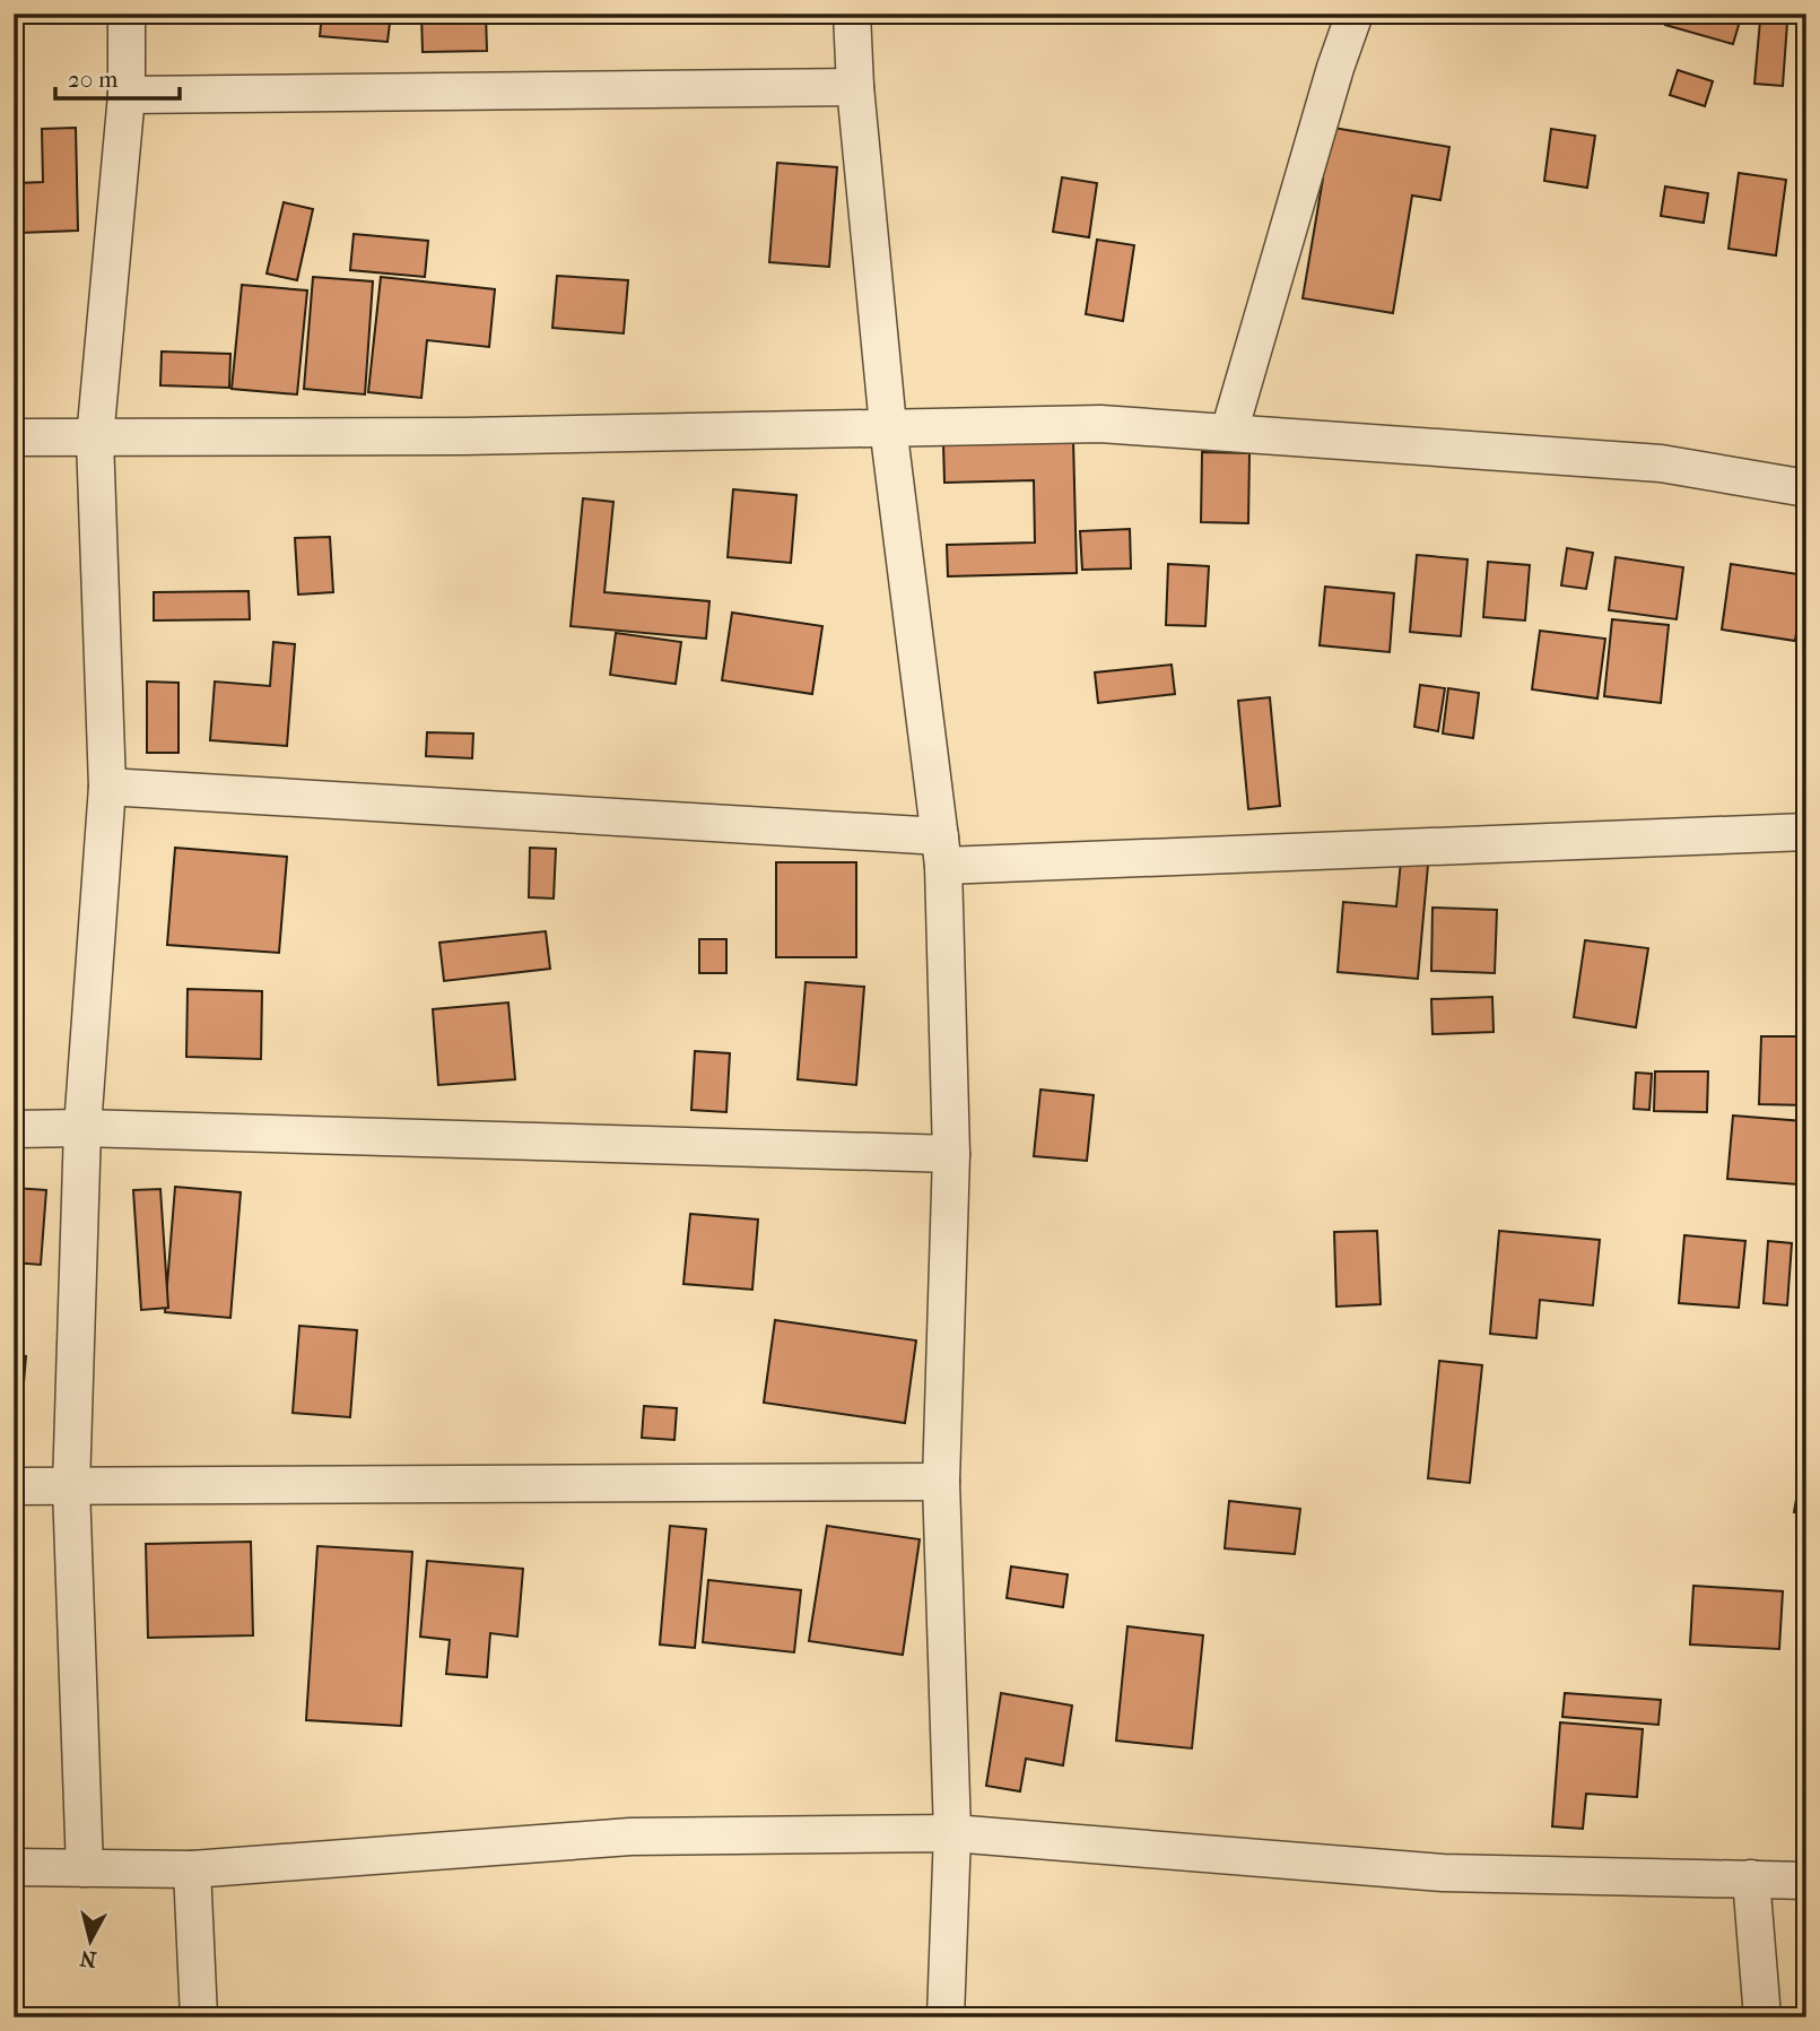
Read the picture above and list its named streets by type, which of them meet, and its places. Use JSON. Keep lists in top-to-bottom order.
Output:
{
  "scale_bar": "20 m",
  "north": "bottom"
}
